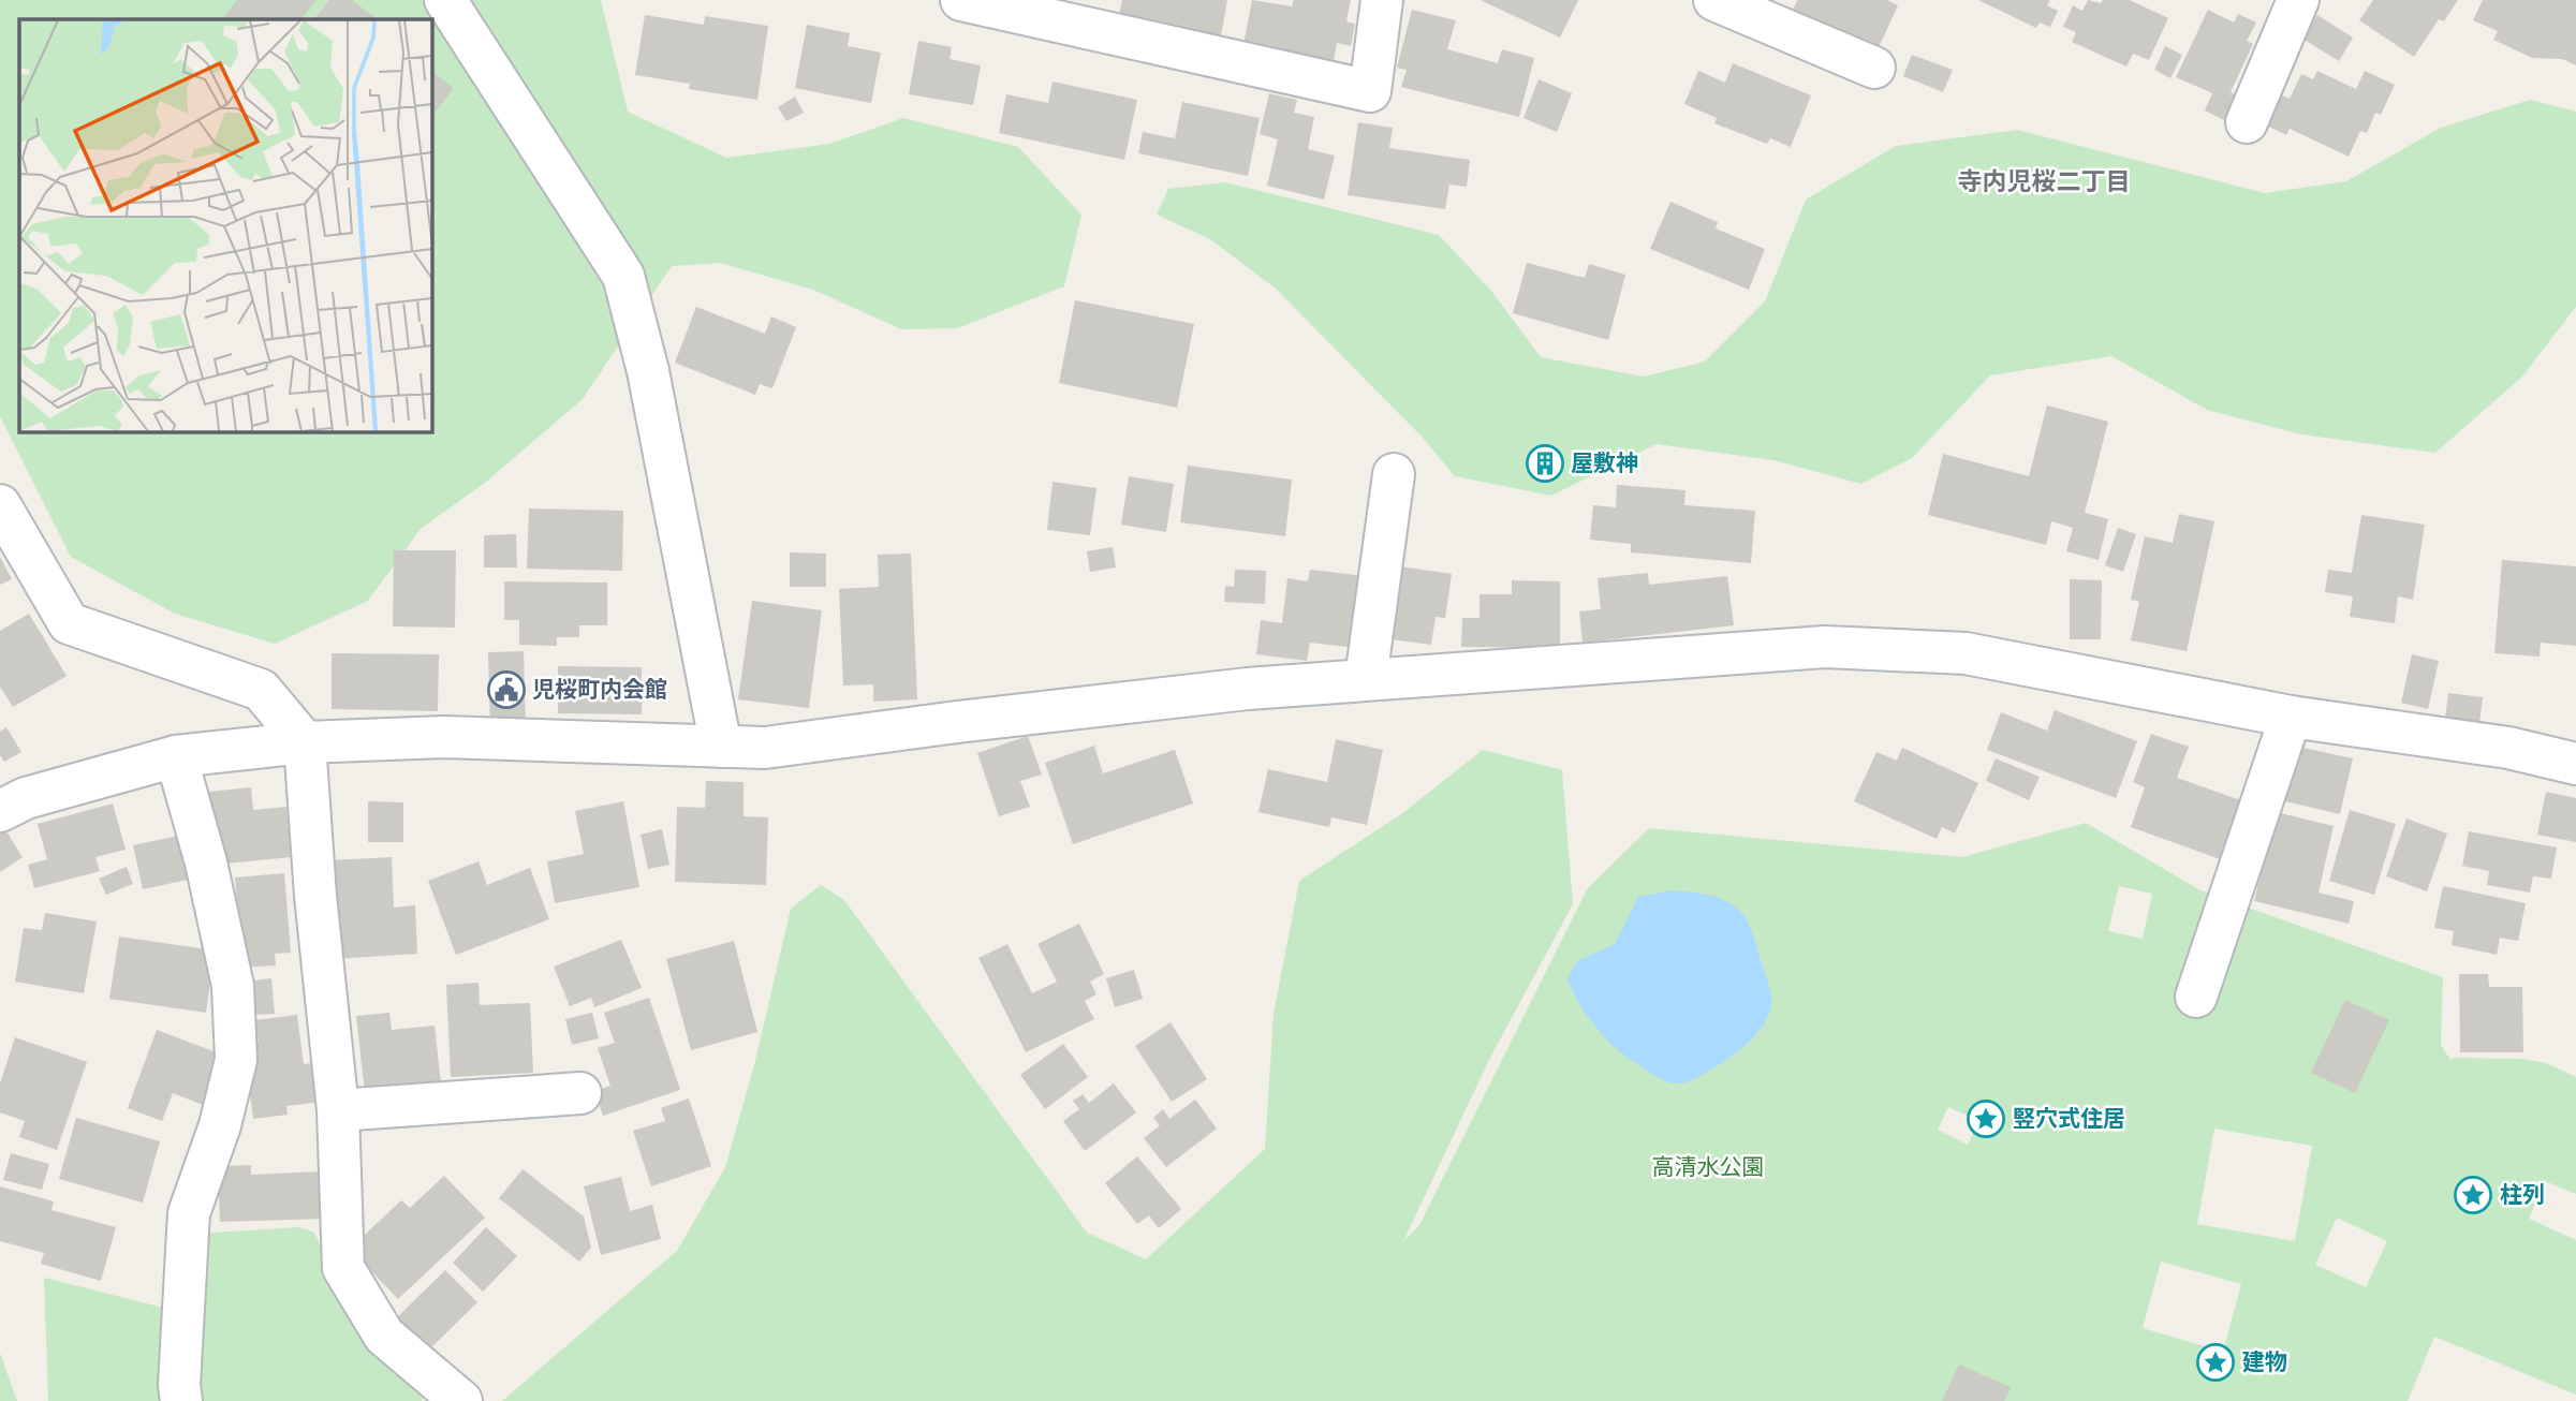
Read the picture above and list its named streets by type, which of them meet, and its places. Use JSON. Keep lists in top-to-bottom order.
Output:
{
  "districts": ["寺内児桜二丁目"],
  "parks": ["高清水公園"],
  "places": {
    "building": ["屋敷神"],
    "public building": ["児桜町内会館"],
    "place": ["竪穴式住居", "柱列", "建物"]
  }
}
